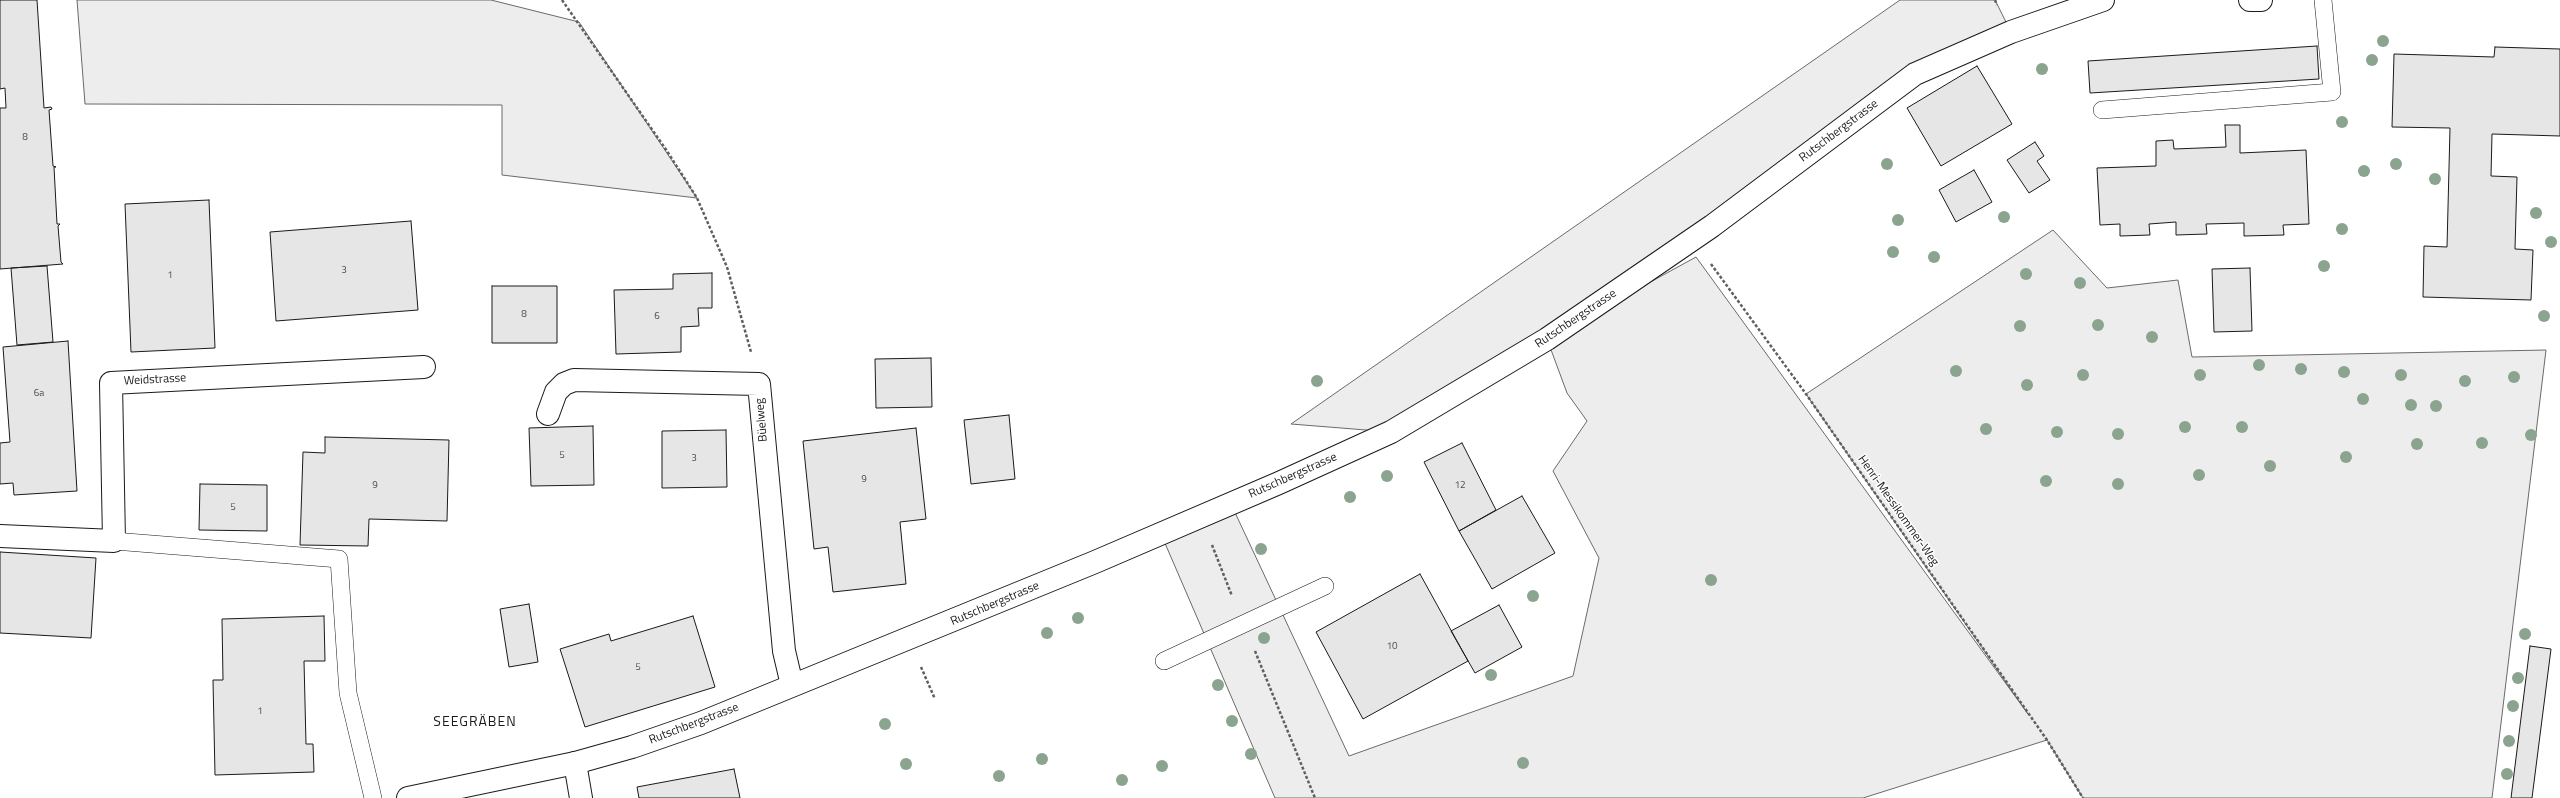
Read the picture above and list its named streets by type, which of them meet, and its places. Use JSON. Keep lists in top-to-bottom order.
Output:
{
  "streets": {
    "street": ["Rutschbergstrasse", "Weidstrasse", "Büelweg"],
    "path": ["Henri-Messikommer-Weg"]
  },
  "crossings": [
    ["Rutschbergstrasse", "Büelweg"],
    ["Rutschbergstrasse", "Henri-Messikommer-Weg"]
  ],
  "districts": ["SEEGRÄBEN"],
  "house_numbers": [
    "8",
    "3",
    "1",
    "8",
    "6",
    "6a",
    "5",
    "3",
    "9",
    "9",
    "12",
    "5",
    "10",
    "5",
    "1"
  ]
}
